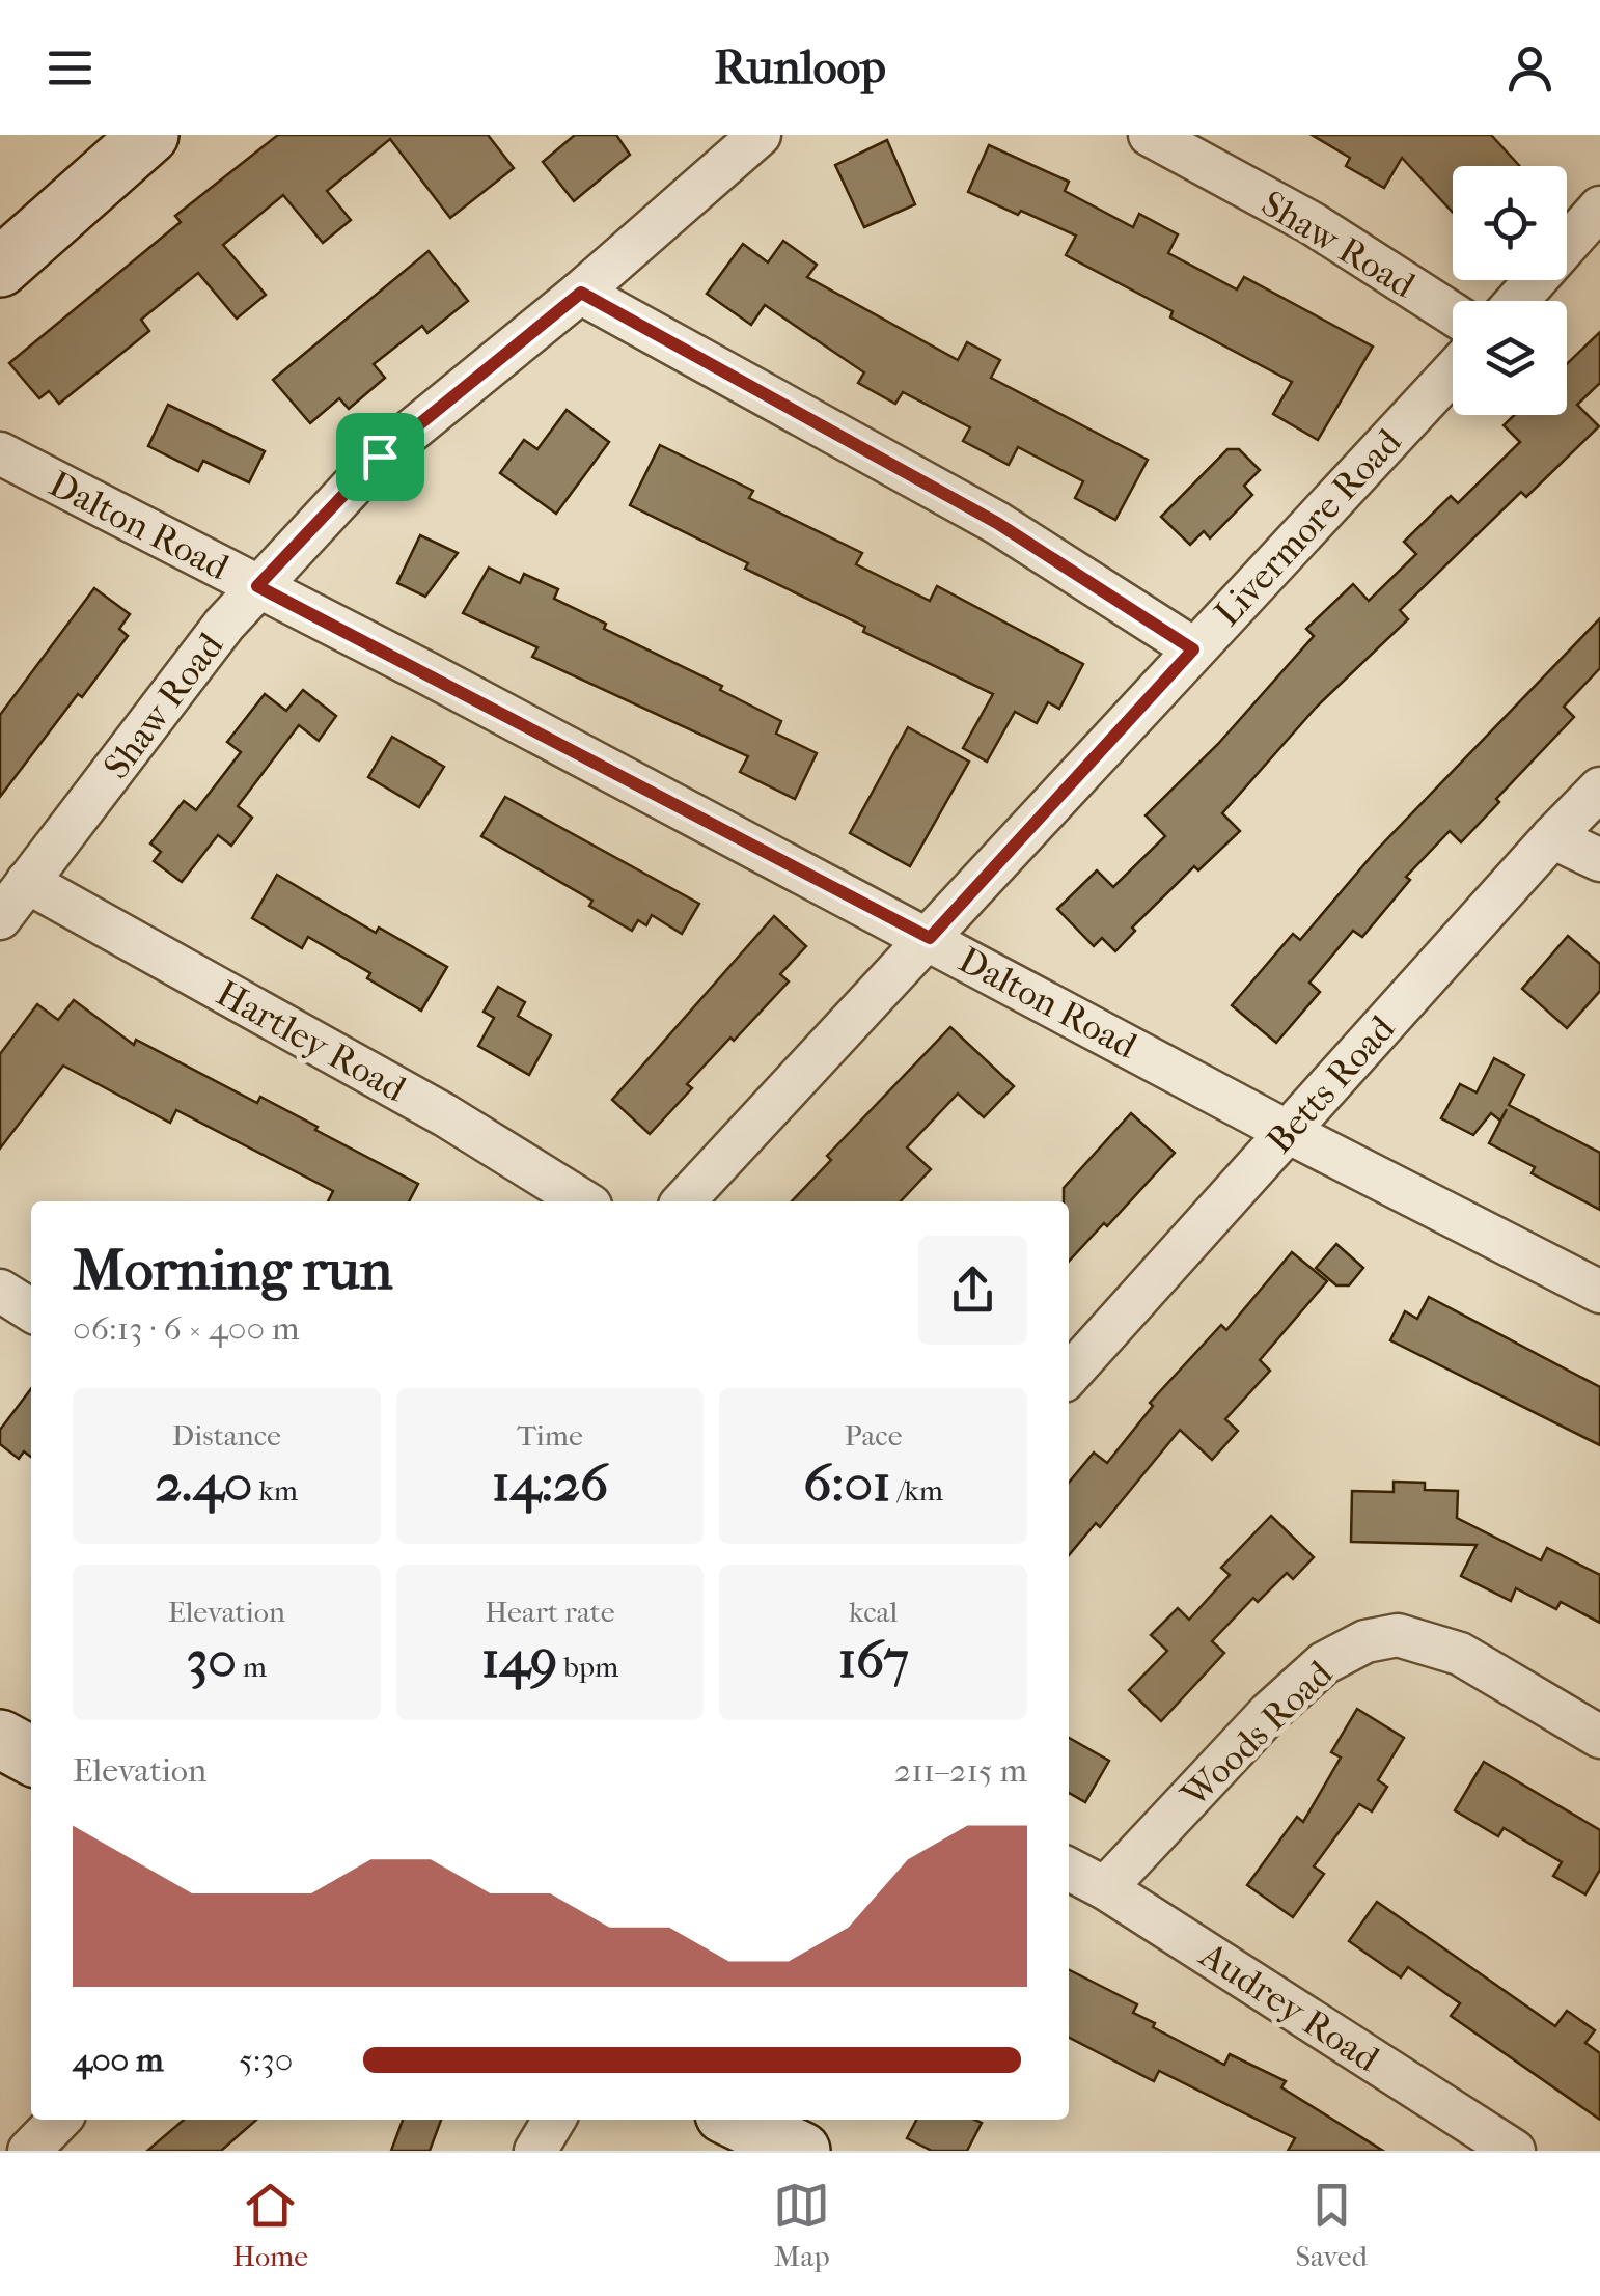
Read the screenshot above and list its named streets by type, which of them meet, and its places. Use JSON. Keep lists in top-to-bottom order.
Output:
{
  "streets": {
    "street": [
      "Shaw Road",
      "Dalton Road",
      "Livermore Road",
      "Hartley Road",
      "Betts Road",
      "Woods Road",
      "Audrey Road"
    ]
  },
  "crossings": [
    ["Shaw Road", "Dalton Road"],
    ["Shaw Road", "Hartley Road"],
    ["Dalton Road", "Livermore Road"],
    ["Dalton Road", "Betts Road"],
    ["Woods Road", "Audrey Road"]
  ],
  "page": {
    "header": "Runloop",
    "heading": ["Morning run", "06:13 · 6 × 400 m"],
    "stats": [
      ["Distance", "2.40 km"],
      ["Time", "14:26"],
      ["Pace", "6:01 /km"],
      ["Elevation", "30 m"],
      ["Heart rate", "149 bpm"],
      ["kcal", "167"]
    ],
    "chart": ["Elevation", "211–215 m"],
    "list": [
      {
        "name": "400 m",
        "note": "5:30"
      }
    ],
    "tabs": ["Home", "Map", "Saved"]
  }
}
